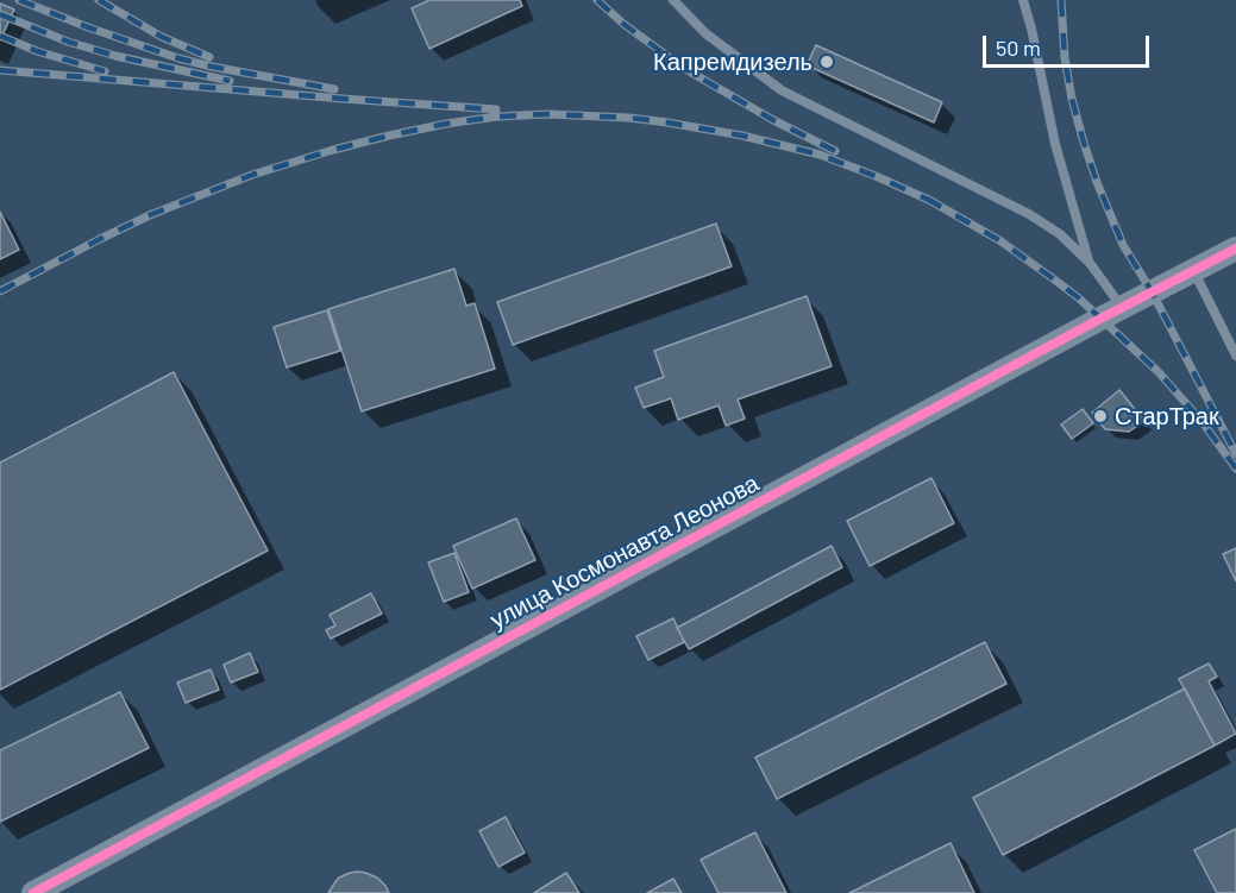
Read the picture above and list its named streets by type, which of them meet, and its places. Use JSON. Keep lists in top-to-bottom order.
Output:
{
  "streets": {
    "street": ["улица Космонавта Леонова"]
  },
  "places": ["Капремдизель", "СтарТрак"],
  "scale_bar": "50 m"
}
